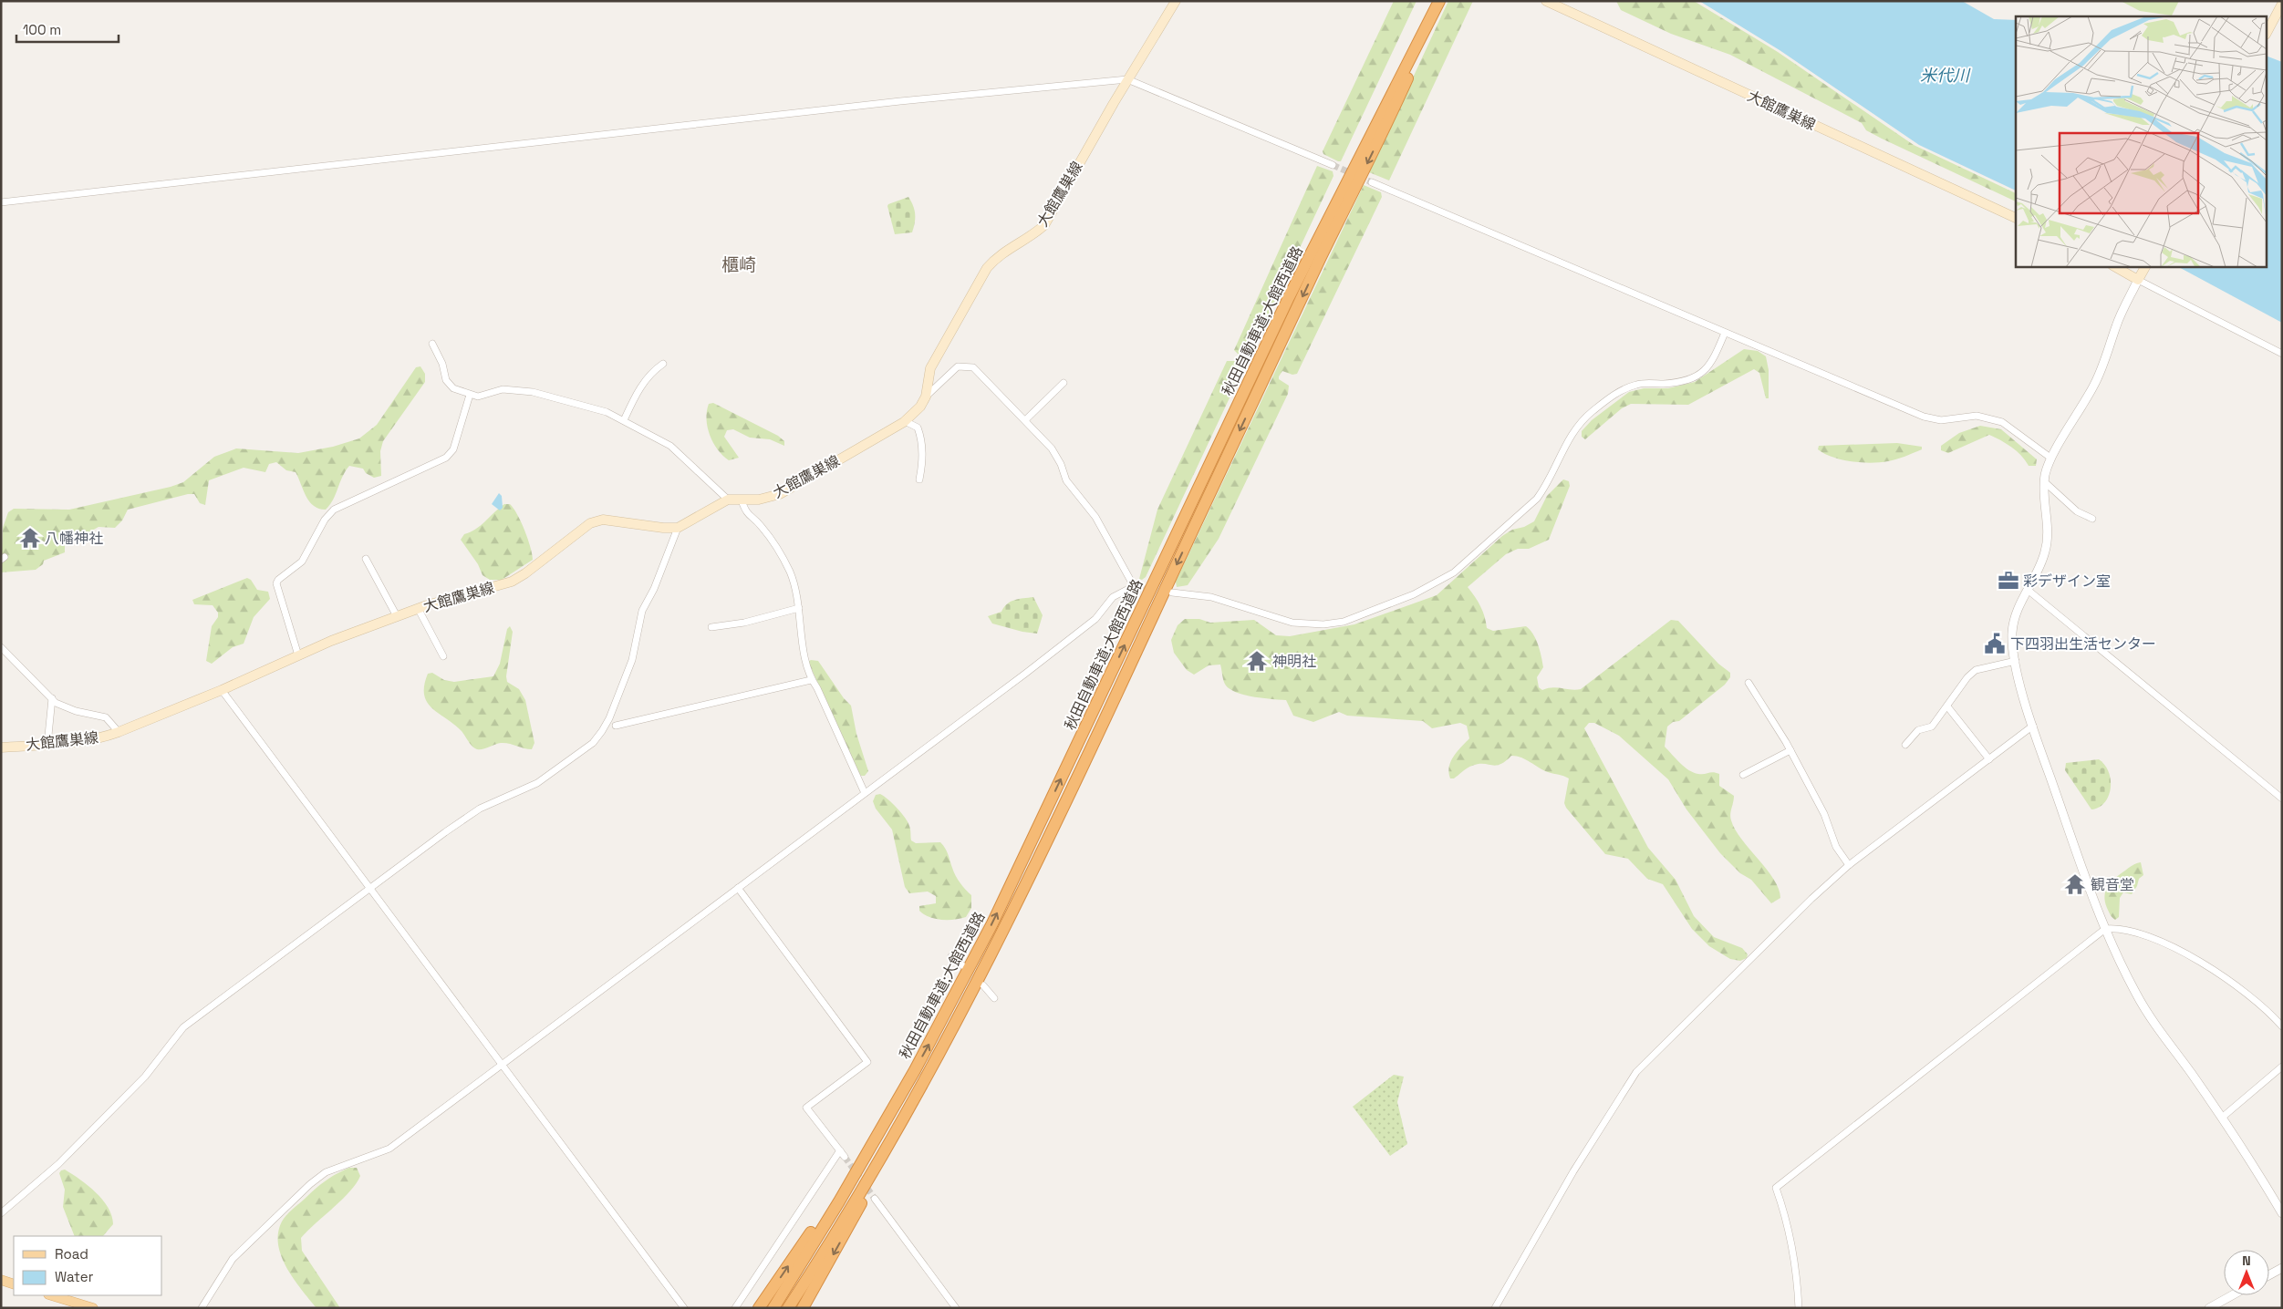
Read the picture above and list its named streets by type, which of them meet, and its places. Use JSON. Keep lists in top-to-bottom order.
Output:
{
  "streets": {
    "highway": ["秋田自動車道;大館西道路"],
    "main road": ["大館鷹巣線"]
  },
  "districts": ["櫃崎"],
  "water": ["米代川"],
  "places": {
    "temple": ["八幡神社", "神明社", "観音堂"],
    "office": ["彩デザイン室"],
    "public building": ["下四羽出生活センター"]
  },
  "legend": ["Road", "Water"],
  "scale_bar": "100 m",
  "north": "top"
}
